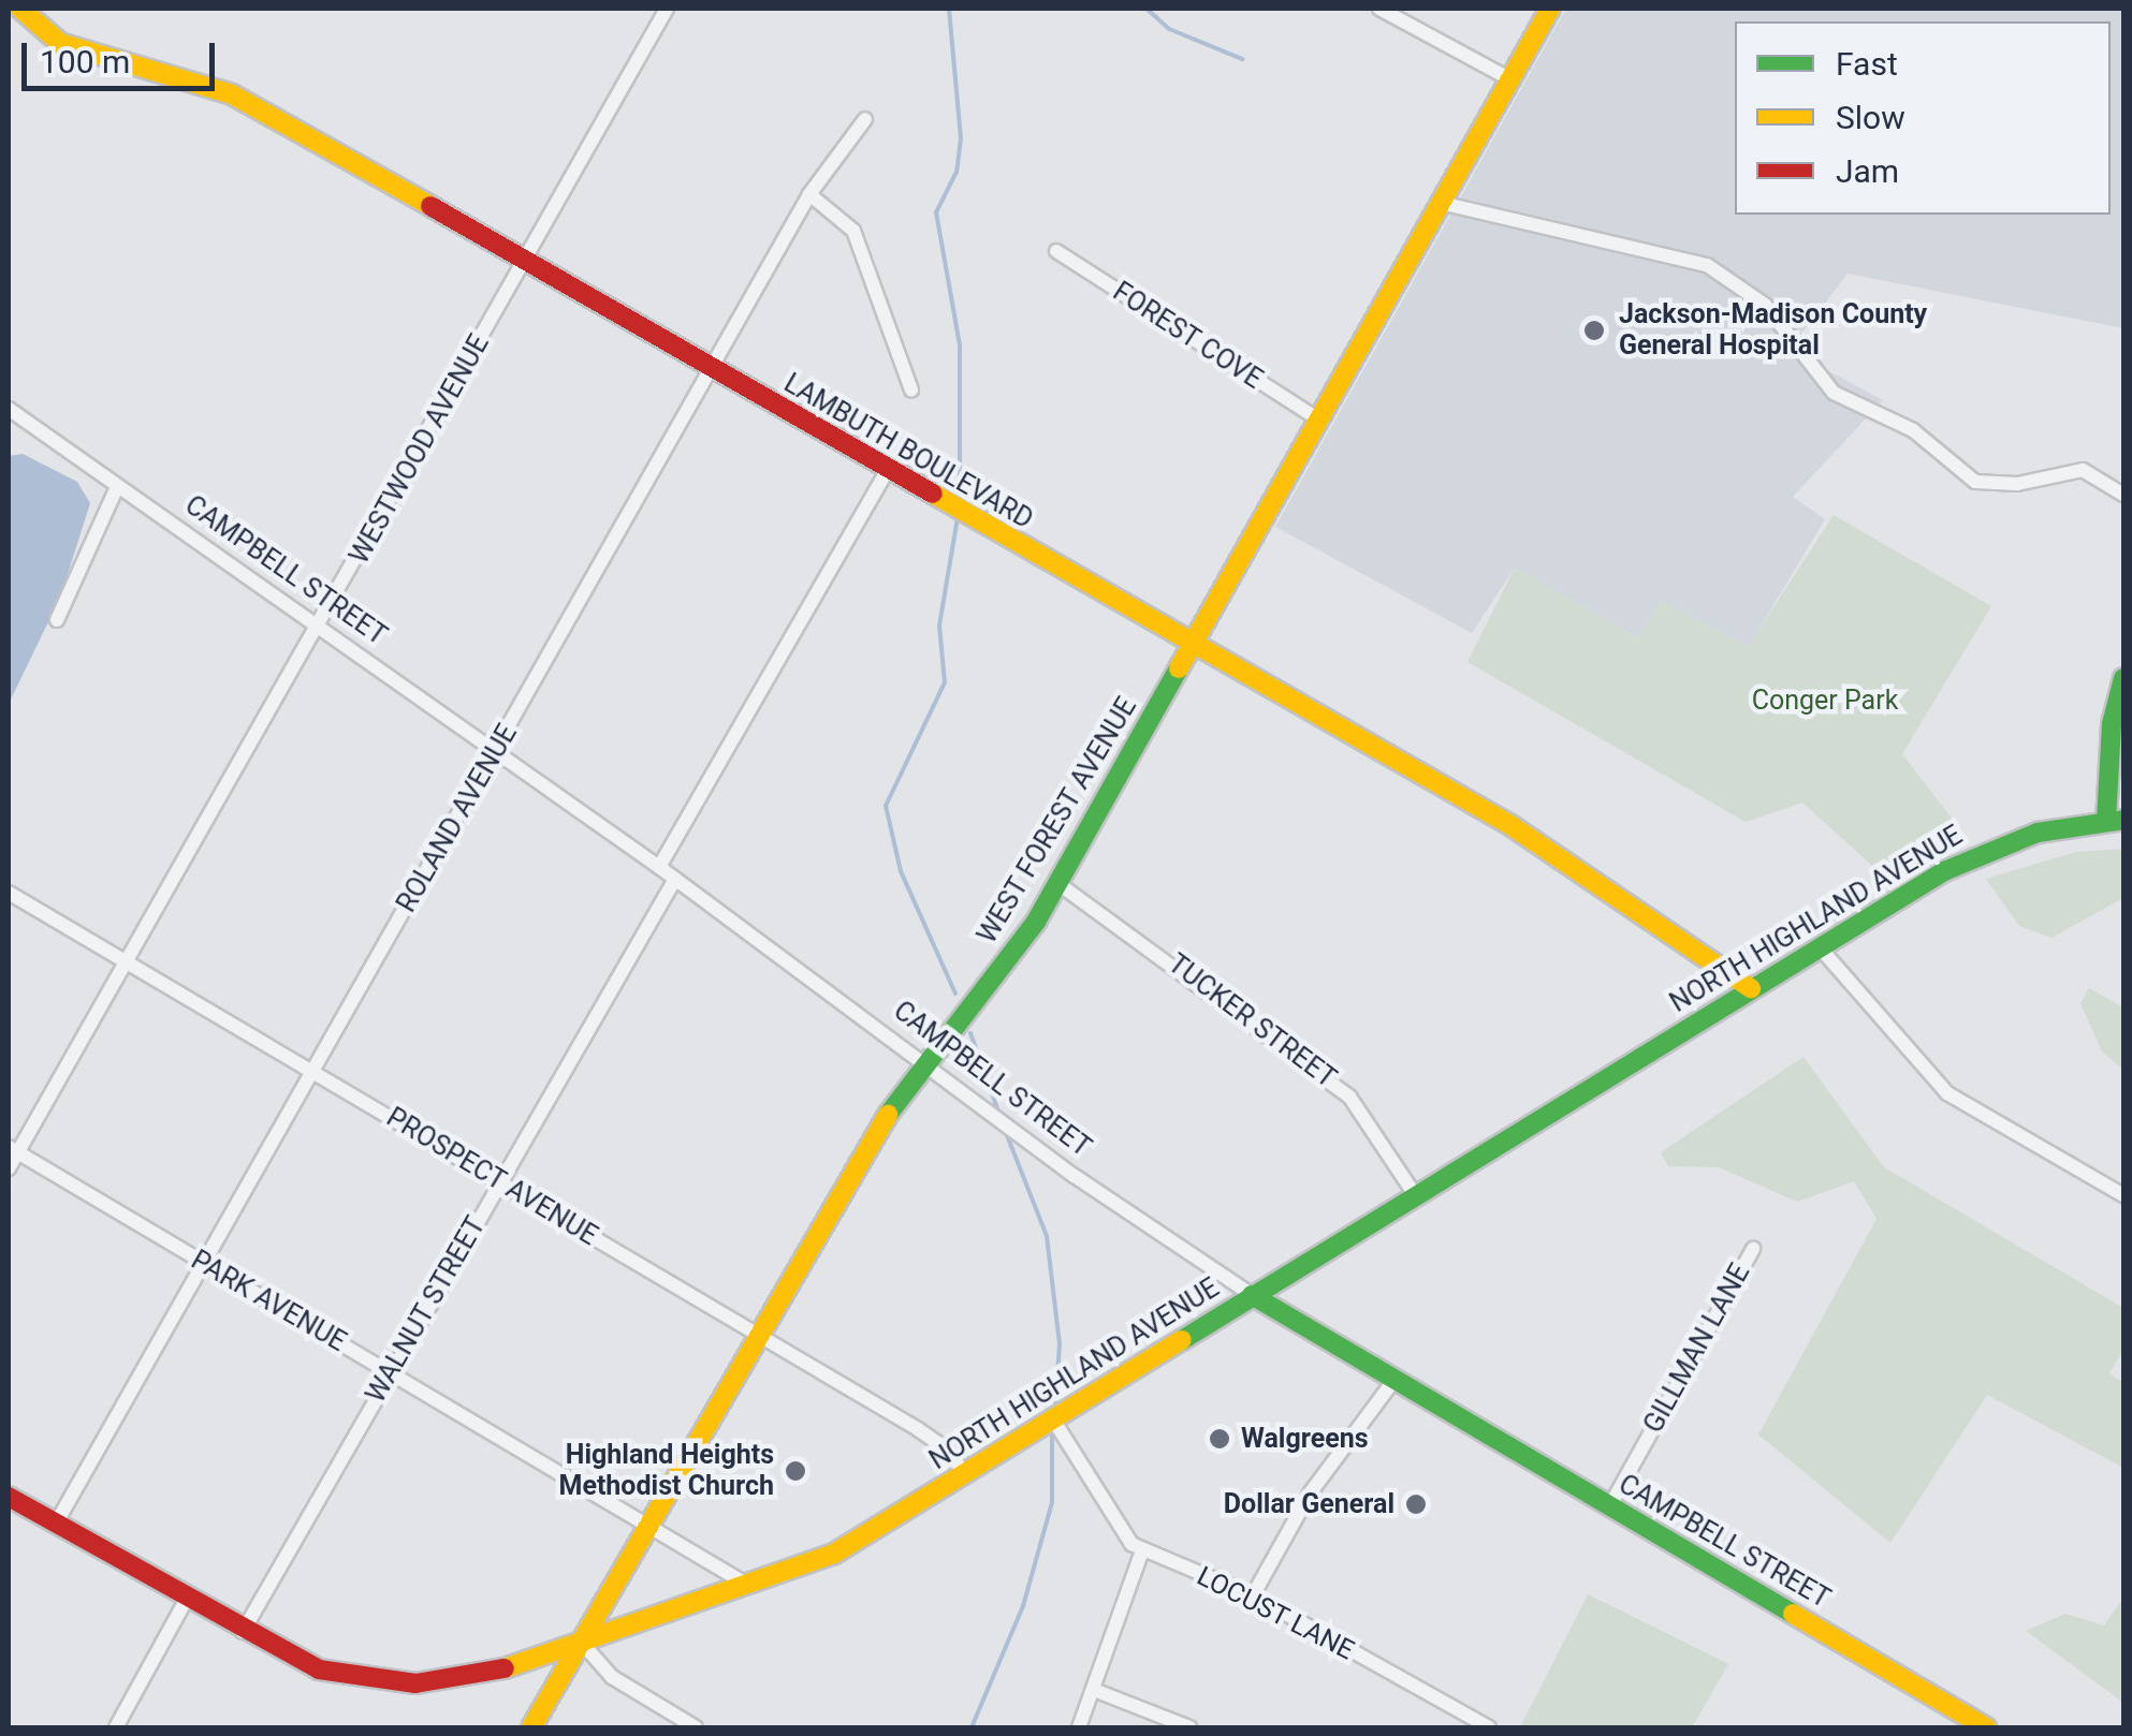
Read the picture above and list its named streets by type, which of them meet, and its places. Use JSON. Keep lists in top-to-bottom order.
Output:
{
  "streets": {
    "main road": [
      "LAMBUTH BOULEVARD",
      "CAMPBELL STREET",
      "WEST FOREST AVENUE",
      "NORTH HIGHLAND AVENUE"
    ],
    "street": [
      "FOREST COVE",
      "WESTWOOD AVENUE",
      "ROLAND AVENUE",
      "TUCKER STREET",
      "PROSPECT AVENUE",
      "PARK AVENUE",
      "WALNUT STREET",
      "GILLMAN LANE",
      "LOCUST LANE"
    ]
  },
  "crossings": [
    ["FOREST COVE", "WEST FOREST AVENUE"],
    ["WESTWOOD AVENUE", "LAMBUTH BOULEVARD"],
    ["WESTWOOD AVENUE", "CAMPBELL STREET"],
    ["WESTWOOD AVENUE", "PROSPECT AVENUE"],
    ["WESTWOOD AVENUE", "PARK AVENUE"],
    ["LAMBUTH BOULEVARD", "ROLAND AVENUE"],
    ["LAMBUTH BOULEVARD", "WEST FOREST AVENUE"],
    ["LAMBUTH BOULEVARD", "NORTH HIGHLAND AVENUE"],
    ["CAMPBELL STREET", "ROLAND AVENUE"],
    ["CAMPBELL STREET", "WEST FOREST AVENUE"],
    ["CAMPBELL STREET", "NORTH HIGHLAND AVENUE"],
    ["CAMPBELL STREET", "WALNUT STREET"],
    ["CAMPBELL STREET", "GILLMAN LANE"],
    ["ROLAND AVENUE", "NORTH HIGHLAND AVENUE"],
    ["ROLAND AVENUE", "PROSPECT AVENUE"],
    ["ROLAND AVENUE", "PARK AVENUE"],
    ["WEST FOREST AVENUE", "NORTH HIGHLAND AVENUE"],
    ["WEST FOREST AVENUE", "TUCKER STREET"],
    ["WEST FOREST AVENUE", "PROSPECT AVENUE"],
    ["WEST FOREST AVENUE", "PARK AVENUE"],
    ["NORTH HIGHLAND AVENUE", "TUCKER STREET"],
    ["NORTH HIGHLAND AVENUE", "PROSPECT AVENUE"],
    ["NORTH HIGHLAND AVENUE", "PARK AVENUE"],
    ["NORTH HIGHLAND AVENUE", "WALNUT STREET"],
    ["NORTH HIGHLAND AVENUE", "LOCUST LANE"],
    ["PROSPECT AVENUE", "WALNUT STREET"],
    ["PARK AVENUE", "WALNUT STREET"]
  ],
  "parks": ["Conger Park"],
  "places": [
    "Jackson-Madison County General Hospital",
    "Walgreens",
    "Highland Heights Methodist Church",
    "Dollar General"
  ],
  "legend": ["Fast", "Slow", "Jam"],
  "scale_bar": "100 m"
}
